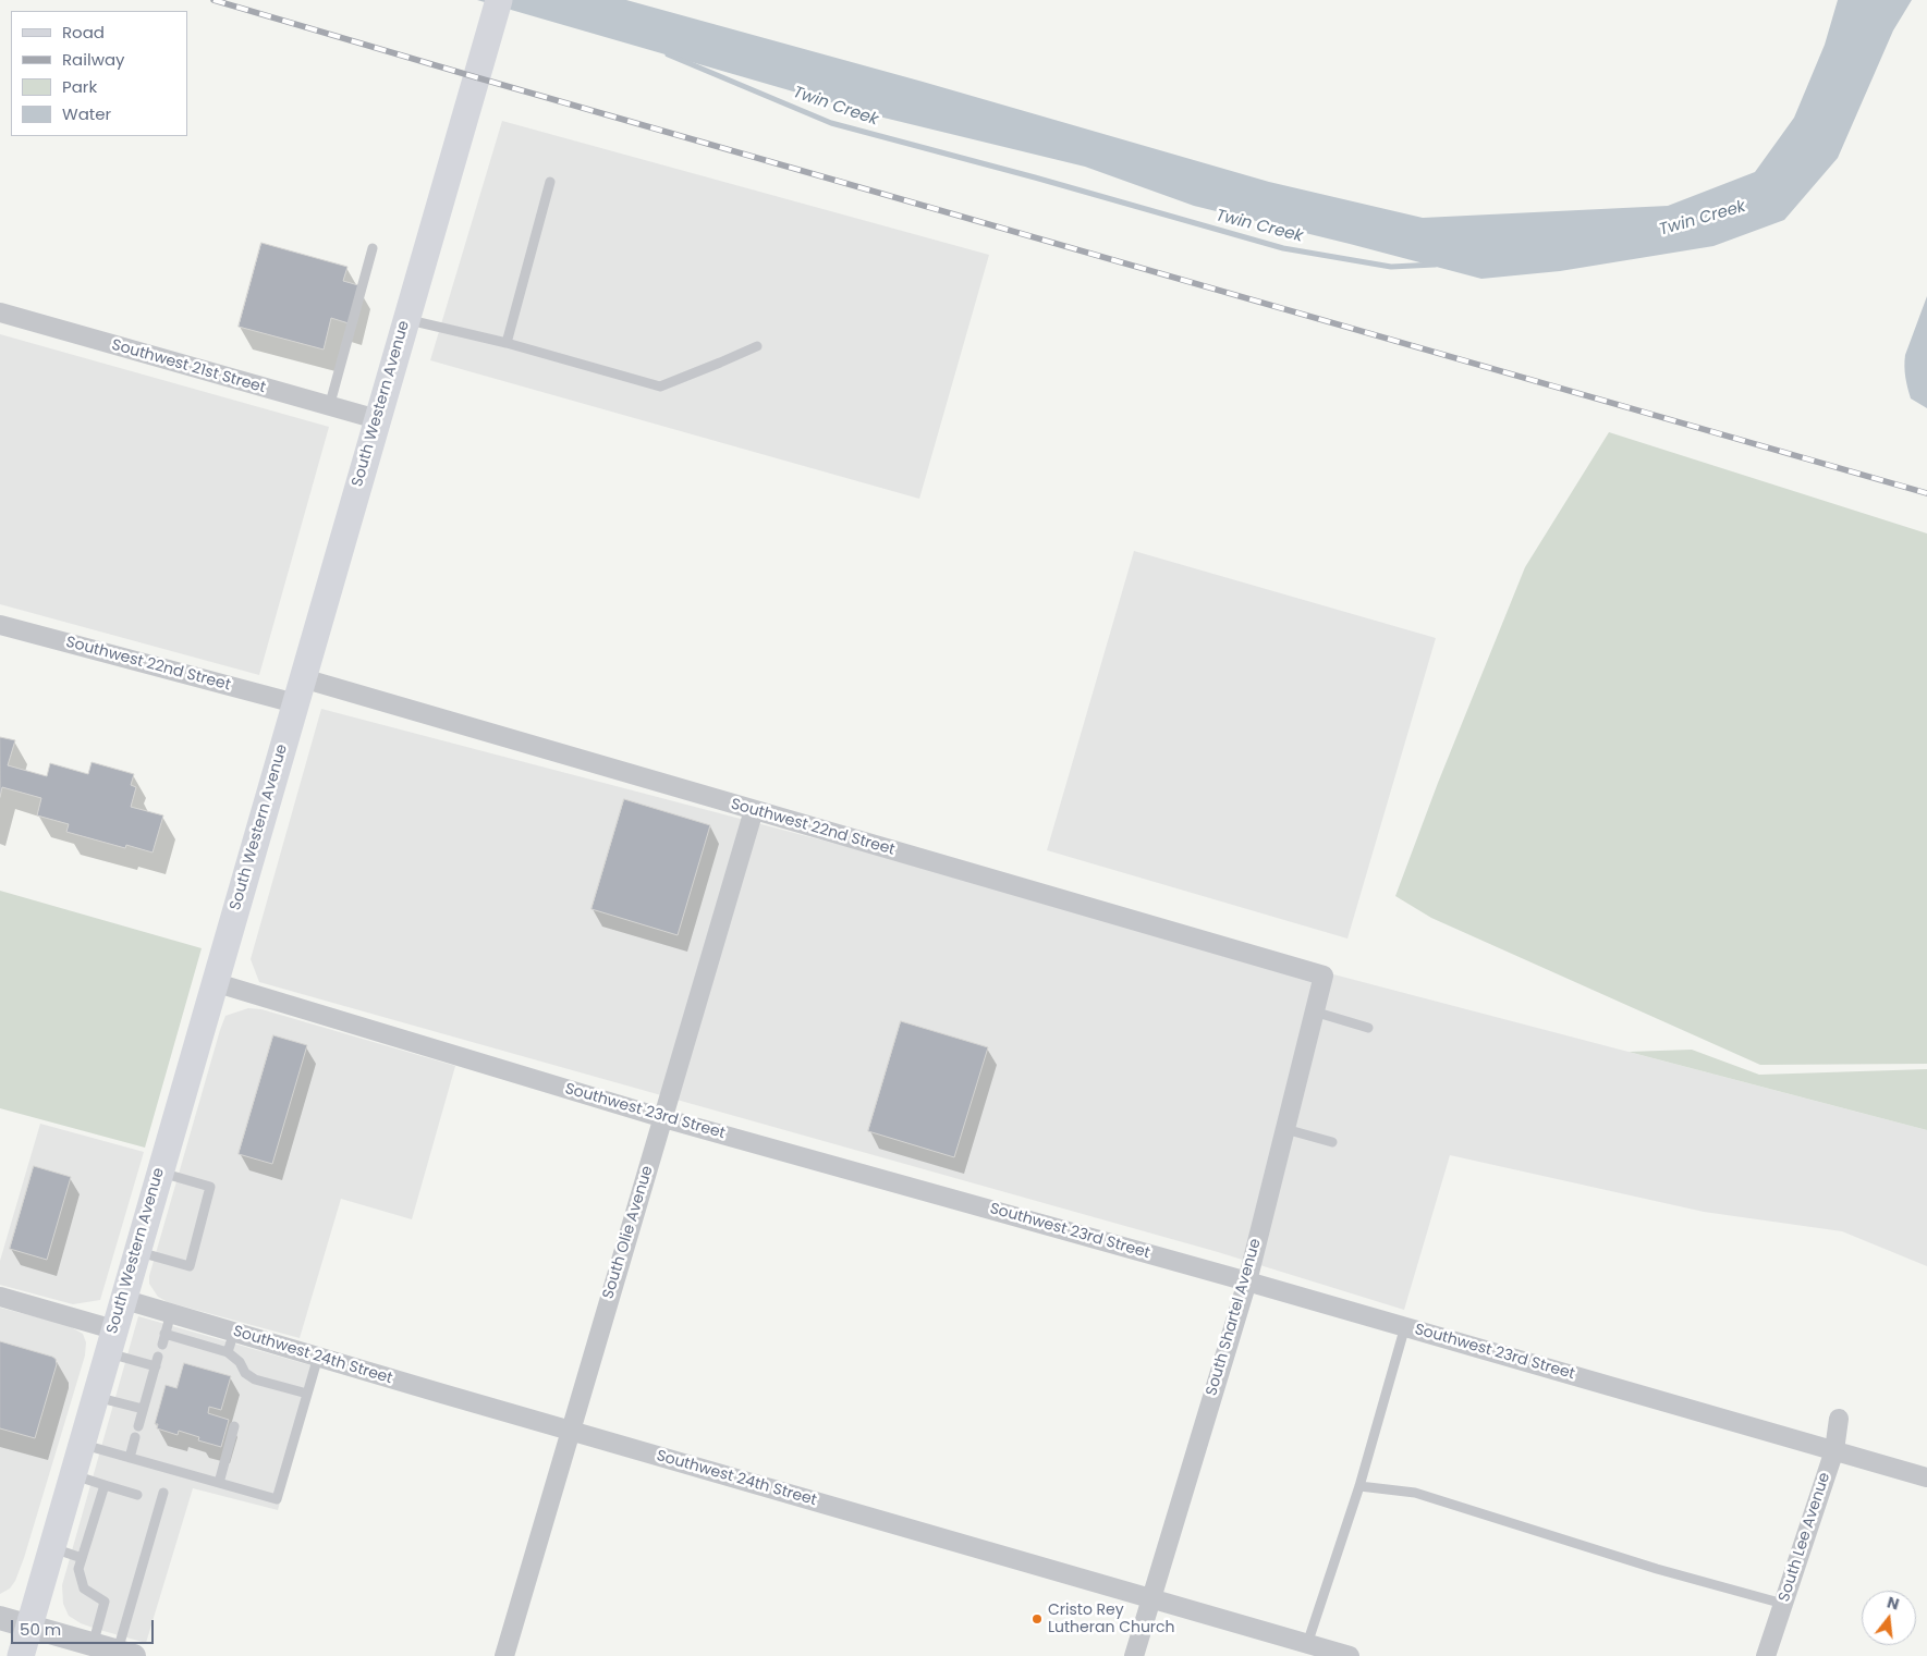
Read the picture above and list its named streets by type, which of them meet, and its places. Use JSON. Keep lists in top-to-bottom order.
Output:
{
  "streets": {
    "main road": ["South Western Avenue"],
    "street": [
      "Southwest 21st Street",
      "Southwest 22nd Street",
      "Southwest 23rd Street",
      "South Olie Avenue",
      "South Shartel Avenue",
      "Southwest 24th Street",
      "South Lee Avenue"
    ]
  },
  "crossings": [
    ["Southwest 21st Street", "South Western Avenue"],
    ["South Western Avenue", "Southwest 22nd Street"],
    ["South Western Avenue", "Southwest 23rd Street"],
    ["South Western Avenue", "Southwest 24th Street"],
    ["Southwest 22nd Street", "South Olie Avenue"],
    ["Southwest 22nd Street", "South Shartel Avenue"],
    ["Southwest 23rd Street", "South Olie Avenue"],
    ["Southwest 23rd Street", "South Shartel Avenue"],
    ["Southwest 23rd Street", "South Lee Avenue"],
    ["South Olie Avenue", "Southwest 24th Street"],
    ["South Shartel Avenue", "Southwest 24th Street"]
  ],
  "water": ["Twin Creek"],
  "places": ["Cristo Rey Lutheran Church"],
  "legend": [
    "Road",
    "Railway",
    "Park",
    "Water"
  ],
  "scale_bar": "50 m",
  "north": "top"
}
